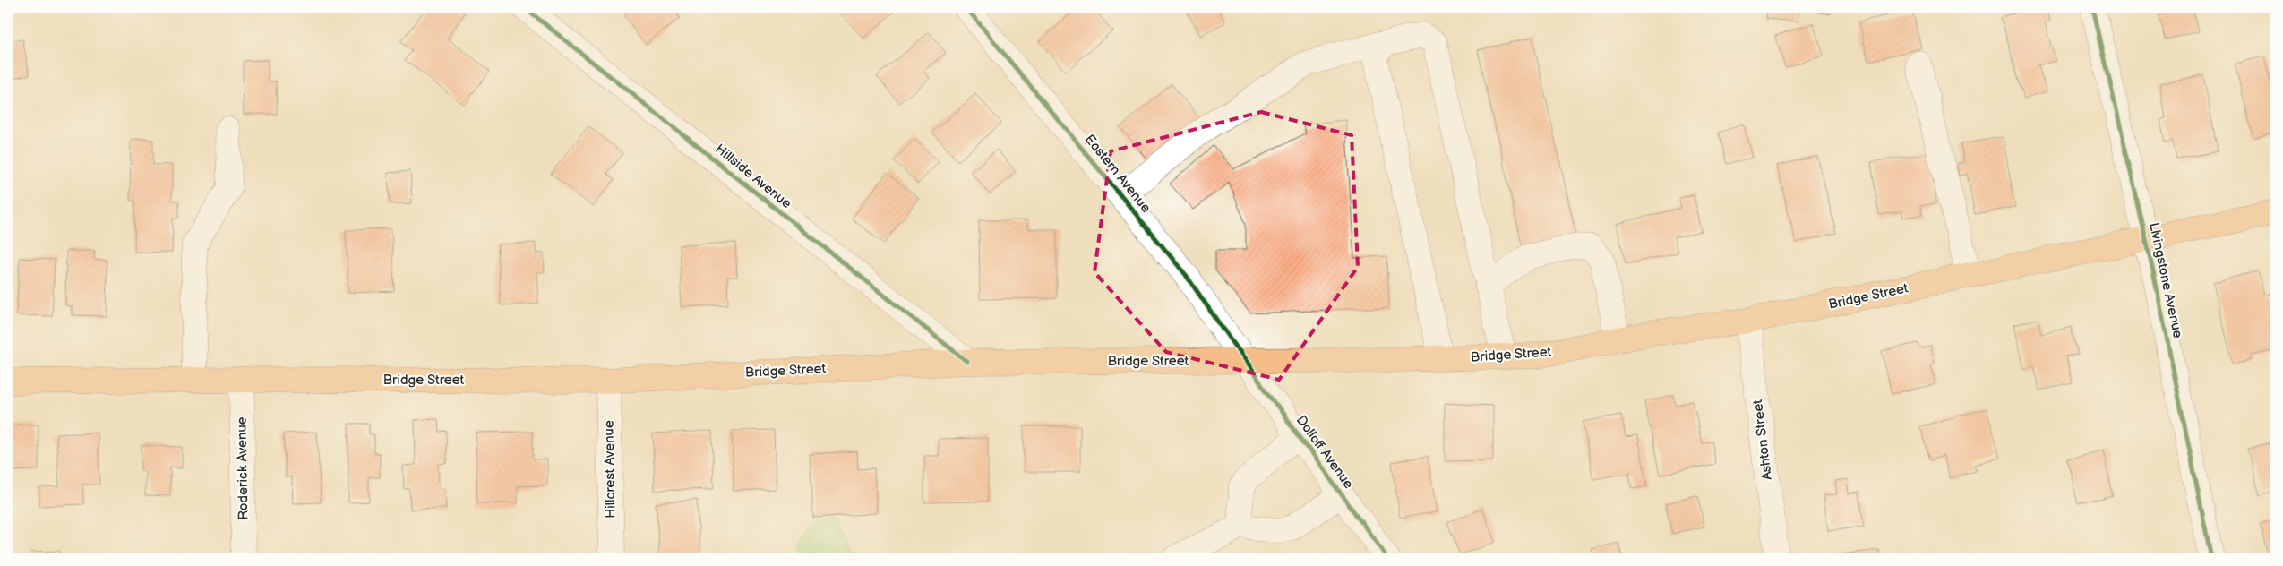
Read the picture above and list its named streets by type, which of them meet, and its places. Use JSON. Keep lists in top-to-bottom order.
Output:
{
  "streets": {
    "main road": ["Bridge Street"],
    "street": [
      "Eastern Avenue",
      "Hillside Avenue",
      "Livingstone Avenue",
      "Ashton Street",
      "Dolloff Avenue",
      "Roderick Avenue",
      "Hillcrest Avenue"
    ]
  },
  "crossings": [
    ["Eastern Avenue", "Bridge Street"],
    ["Eastern Avenue", "Dolloff Avenue"],
    ["Hillside Avenue", "Bridge Street"],
    ["Livingstone Avenue", "Bridge Street"],
    ["Bridge Street", "Ashton Street"],
    ["Bridge Street", "Dolloff Avenue"],
    ["Bridge Street", "Roderick Avenue"],
    ["Bridge Street", "Hillcrest Avenue"]
  ]
}
